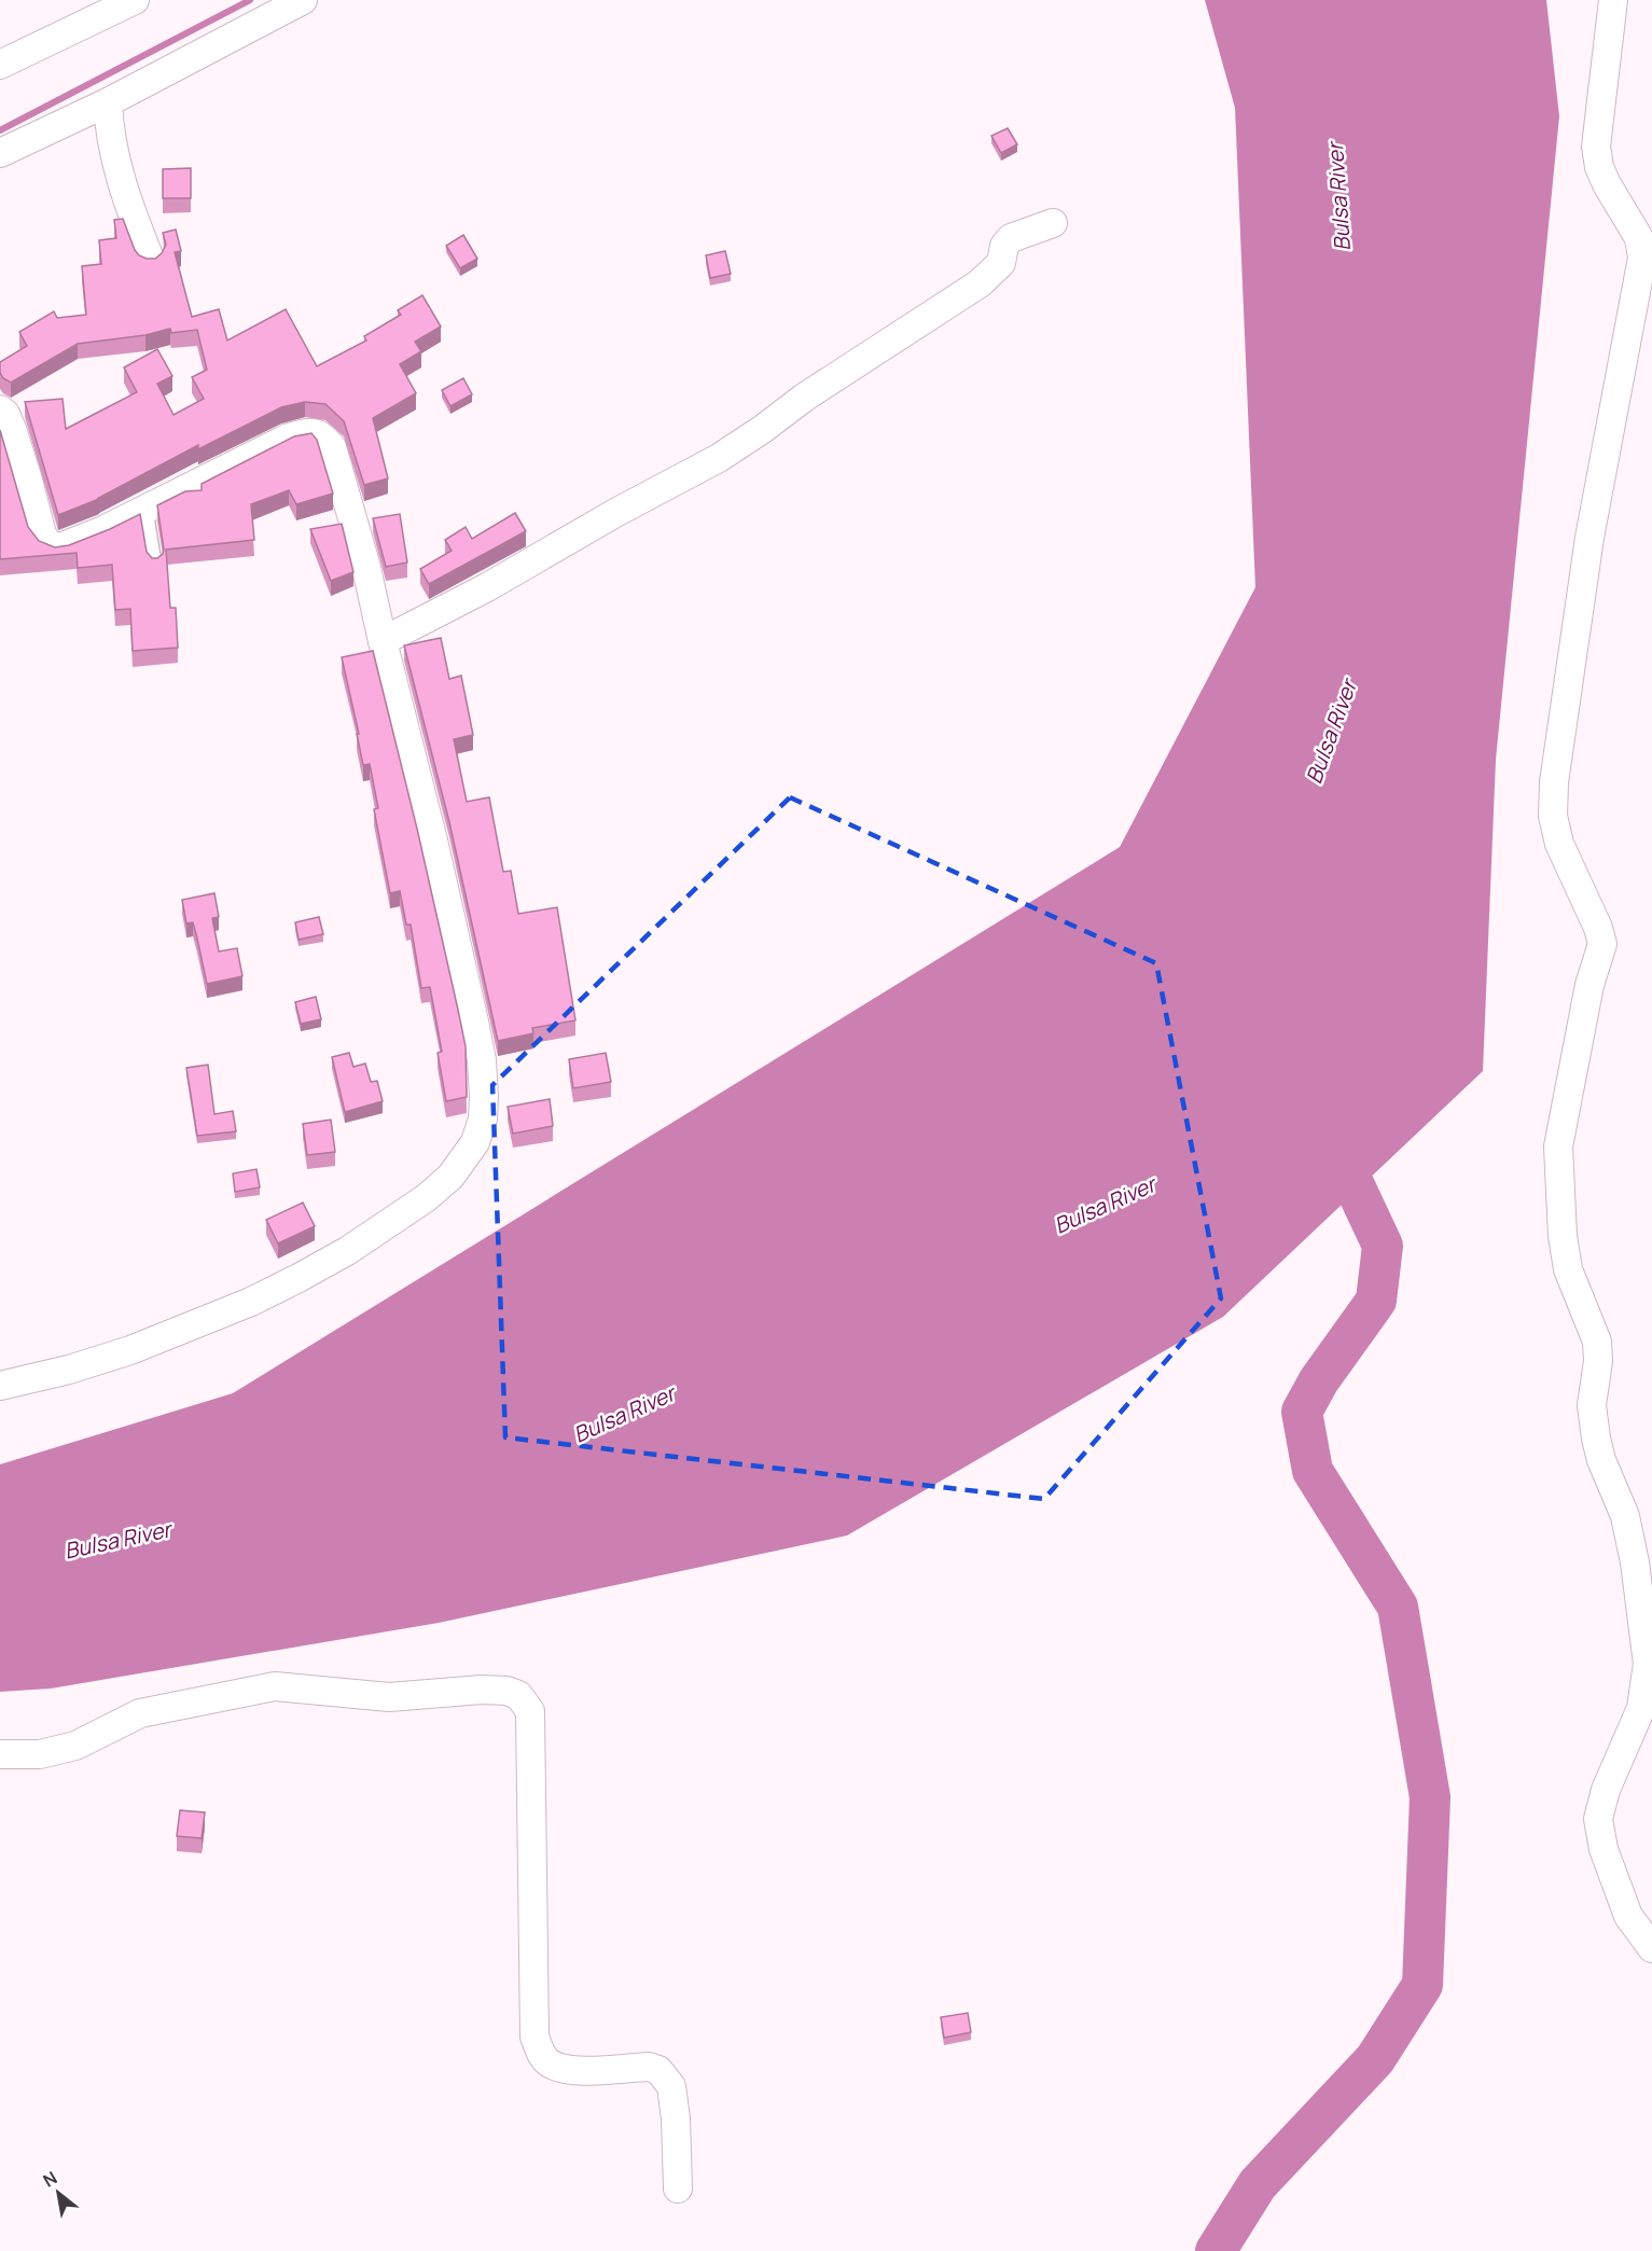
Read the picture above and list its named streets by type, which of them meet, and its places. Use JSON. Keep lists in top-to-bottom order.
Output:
{
  "water": ["Bulsa River"],
  "north": "top left"
}
